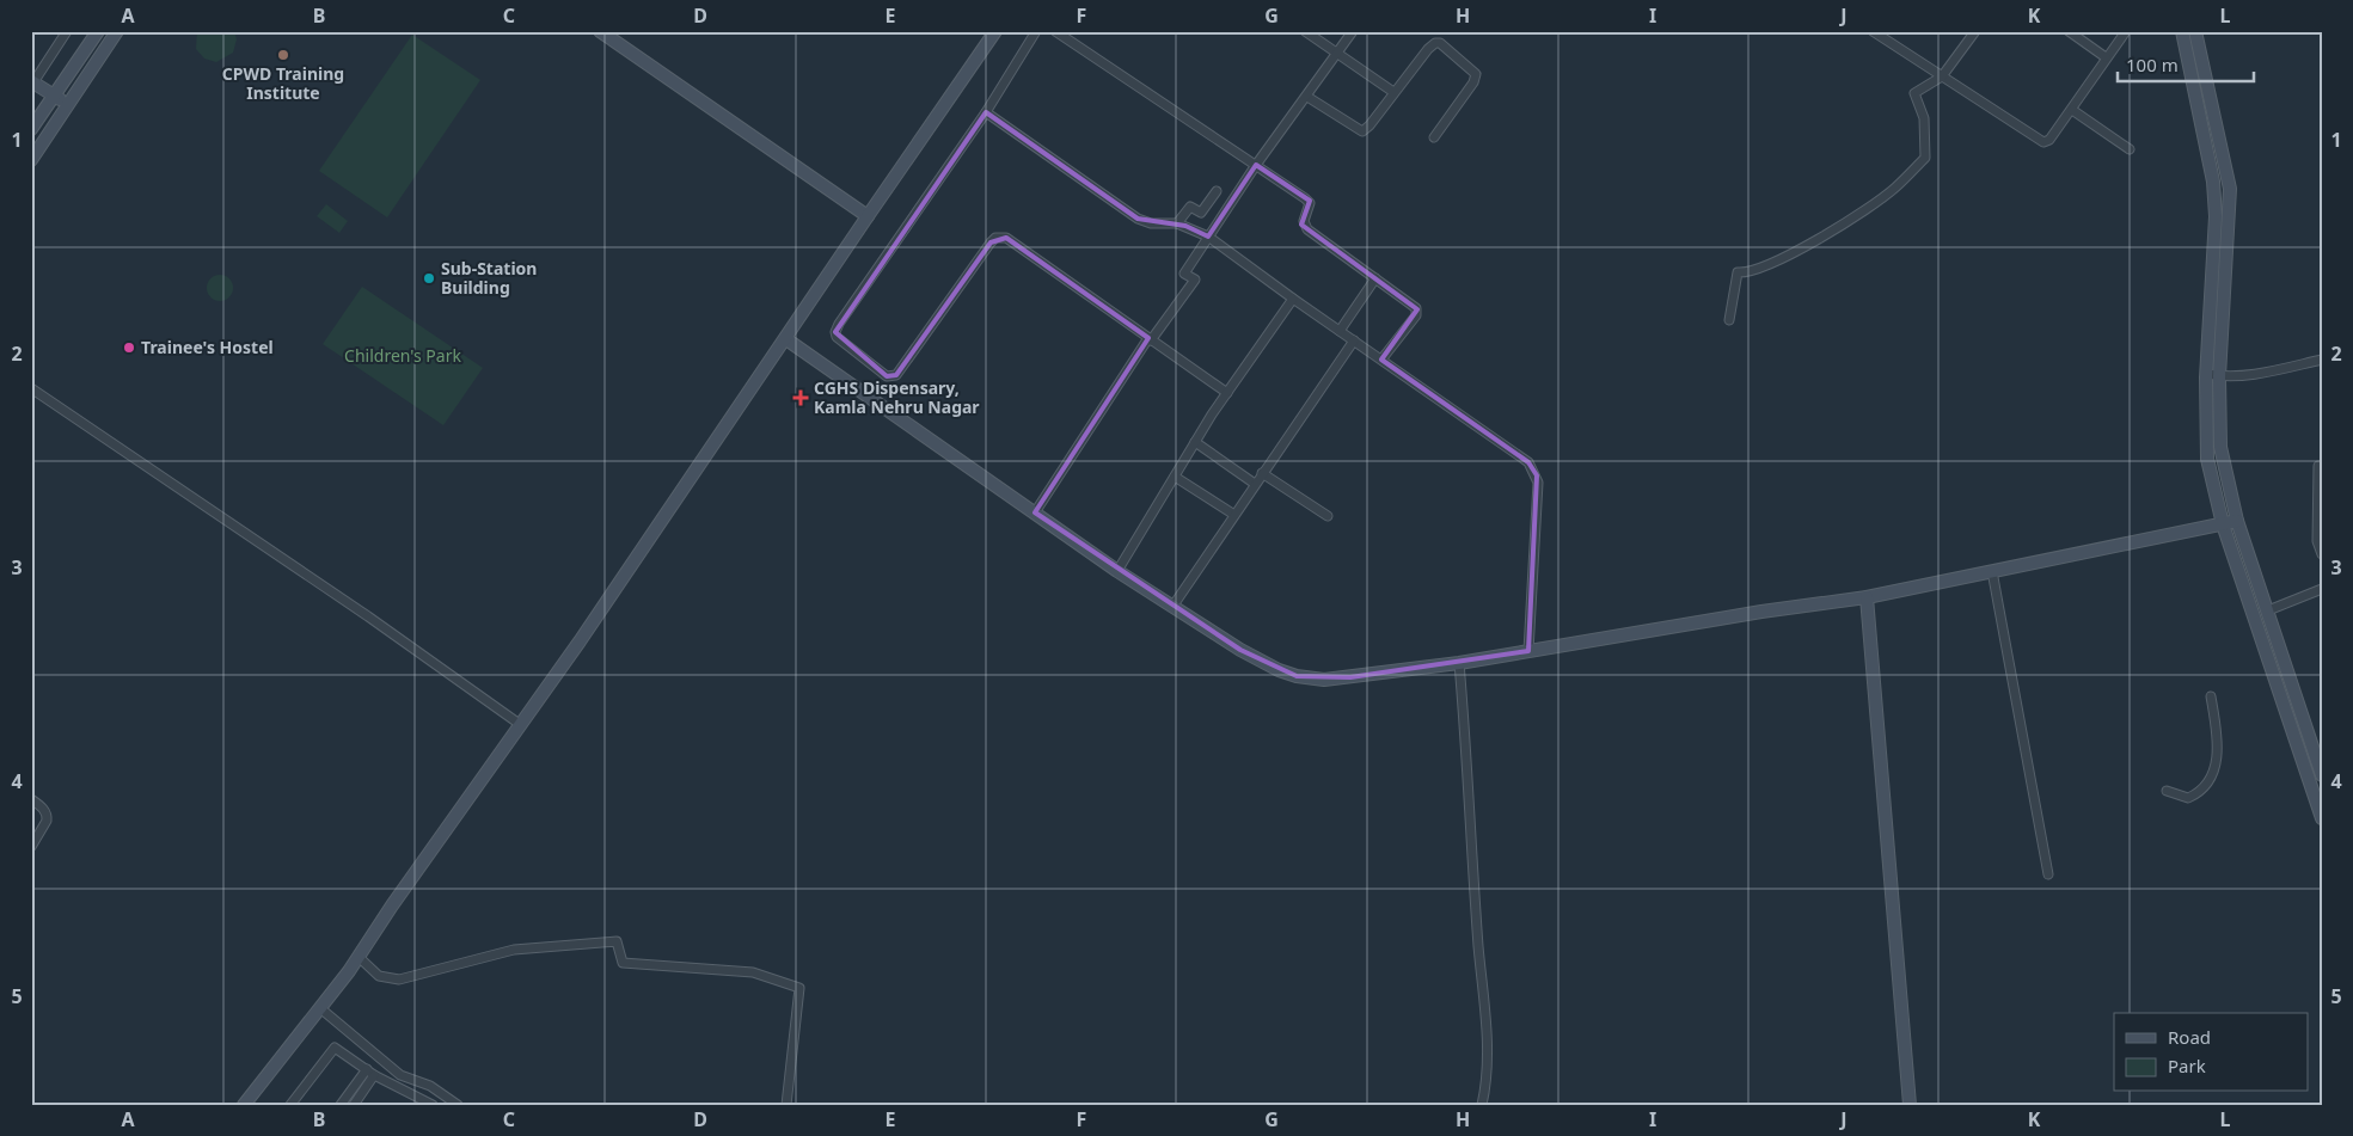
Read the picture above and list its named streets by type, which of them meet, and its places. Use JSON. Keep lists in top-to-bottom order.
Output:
{
  "parks": ["Children's Park"],
  "places": {
    "other": ["CPWD Training Institute", "Sub-Station Building", "Trainee's Hostel"],
    "health": ["CGHS Dispensary, Kamla Nehru Nagar"]
  },
  "legend": ["Road", "Park"],
  "scale_bar": "100 m",
  "grid": {
    "columns": [
      "A",
      "B",
      "C",
      "D",
      "E",
      "F",
      "G",
      "H",
      "I",
      "J",
      "K",
      "L"
    ],
    "rows": [
      "1",
      "2",
      "3",
      "4",
      "5"
    ]
  }
}
